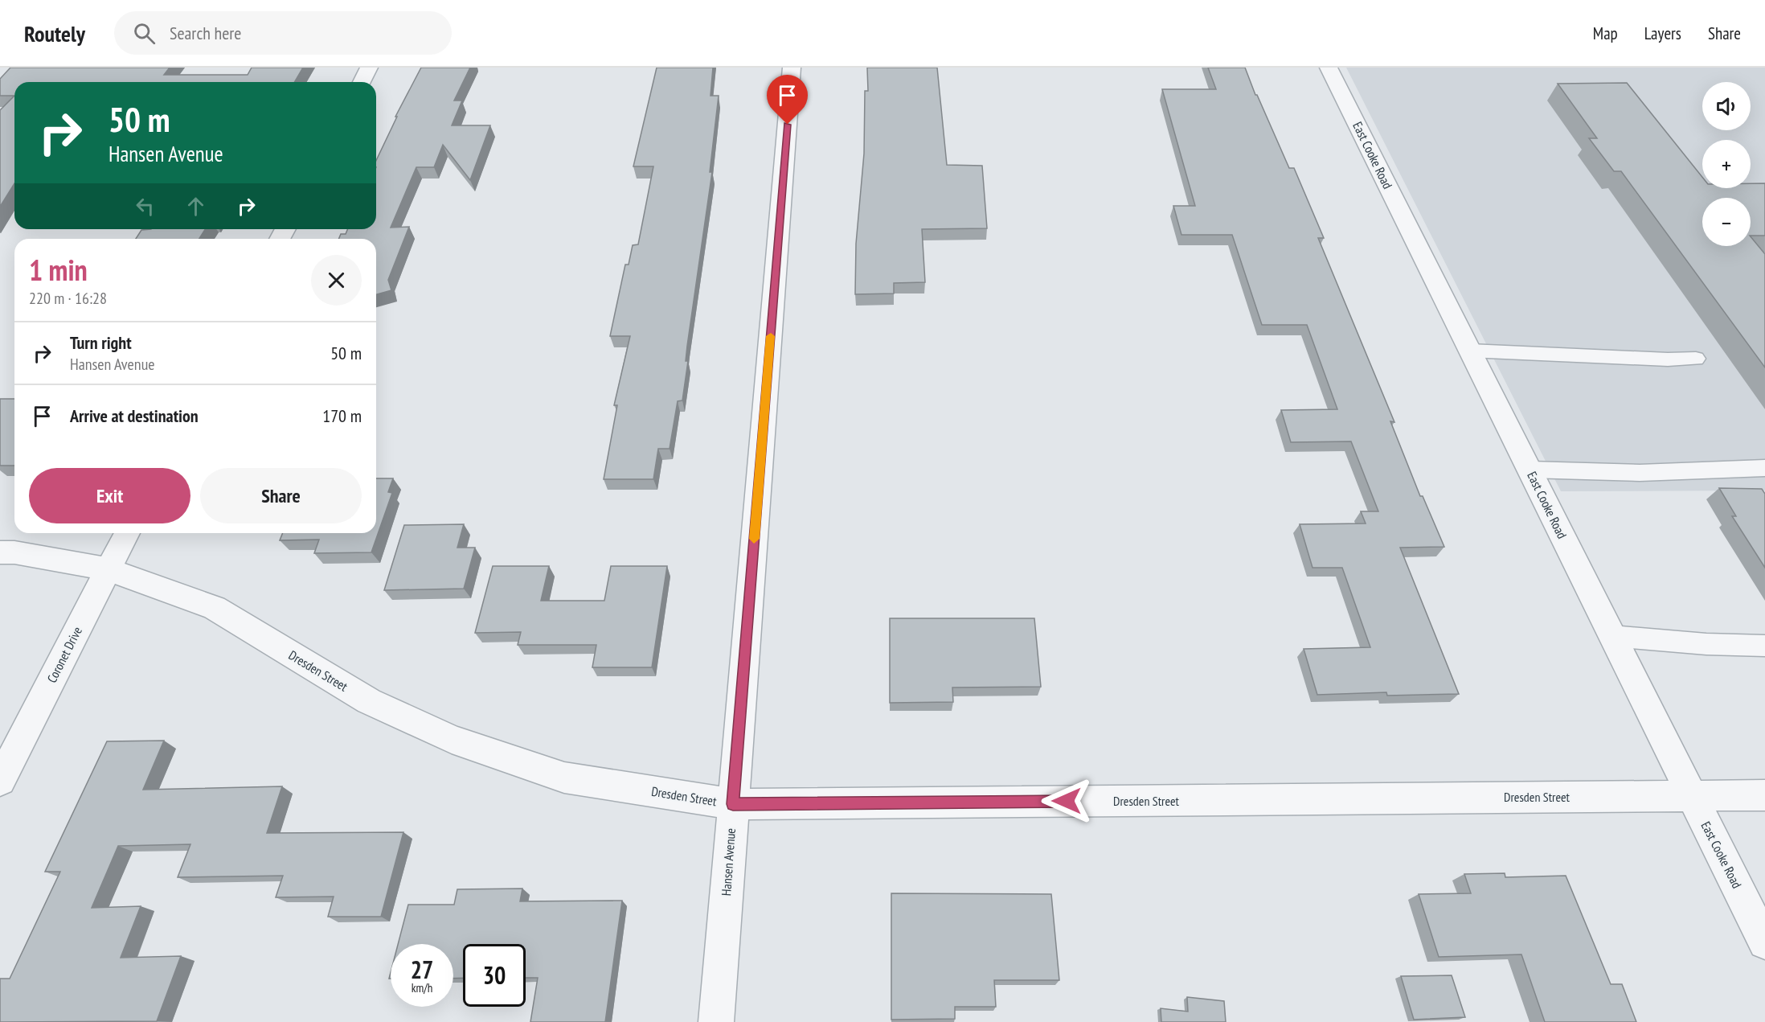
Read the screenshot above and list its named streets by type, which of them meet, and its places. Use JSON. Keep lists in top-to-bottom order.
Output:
{
  "streets": {
    "street": [
      "East Cooke Road",
      "Coronet Drive",
      "Dresden Street",
      "Hansen Avenue"
    ]
  },
  "crossings": [
    ["East Cooke Road", "Dresden Street"],
    ["Coronet Drive", "Dresden Street"],
    ["Dresden Street", "Hansen Avenue"]
  ],
  "page": {
    "header": "Routely",
    "search": "Search here",
    "nav": ["Map", "Layers", "Share"],
    "map_buttons": ["+", "−"],
    "turn": ["50 m", "Hansen Avenue"],
    "heading": ["1 min", "220 m · 16:28"],
    "list": [
      {
        "name": "Turn right",
        "note": "Hansen Avenue",
        "value": "50 m"
      },
      {
        "name": "Arrive at destination",
        "value": "170 m"
      }
    ],
    "buttons": ["Exit", "Share"],
    "speed": "27 km/h",
    "limit": "30"
  }
}
